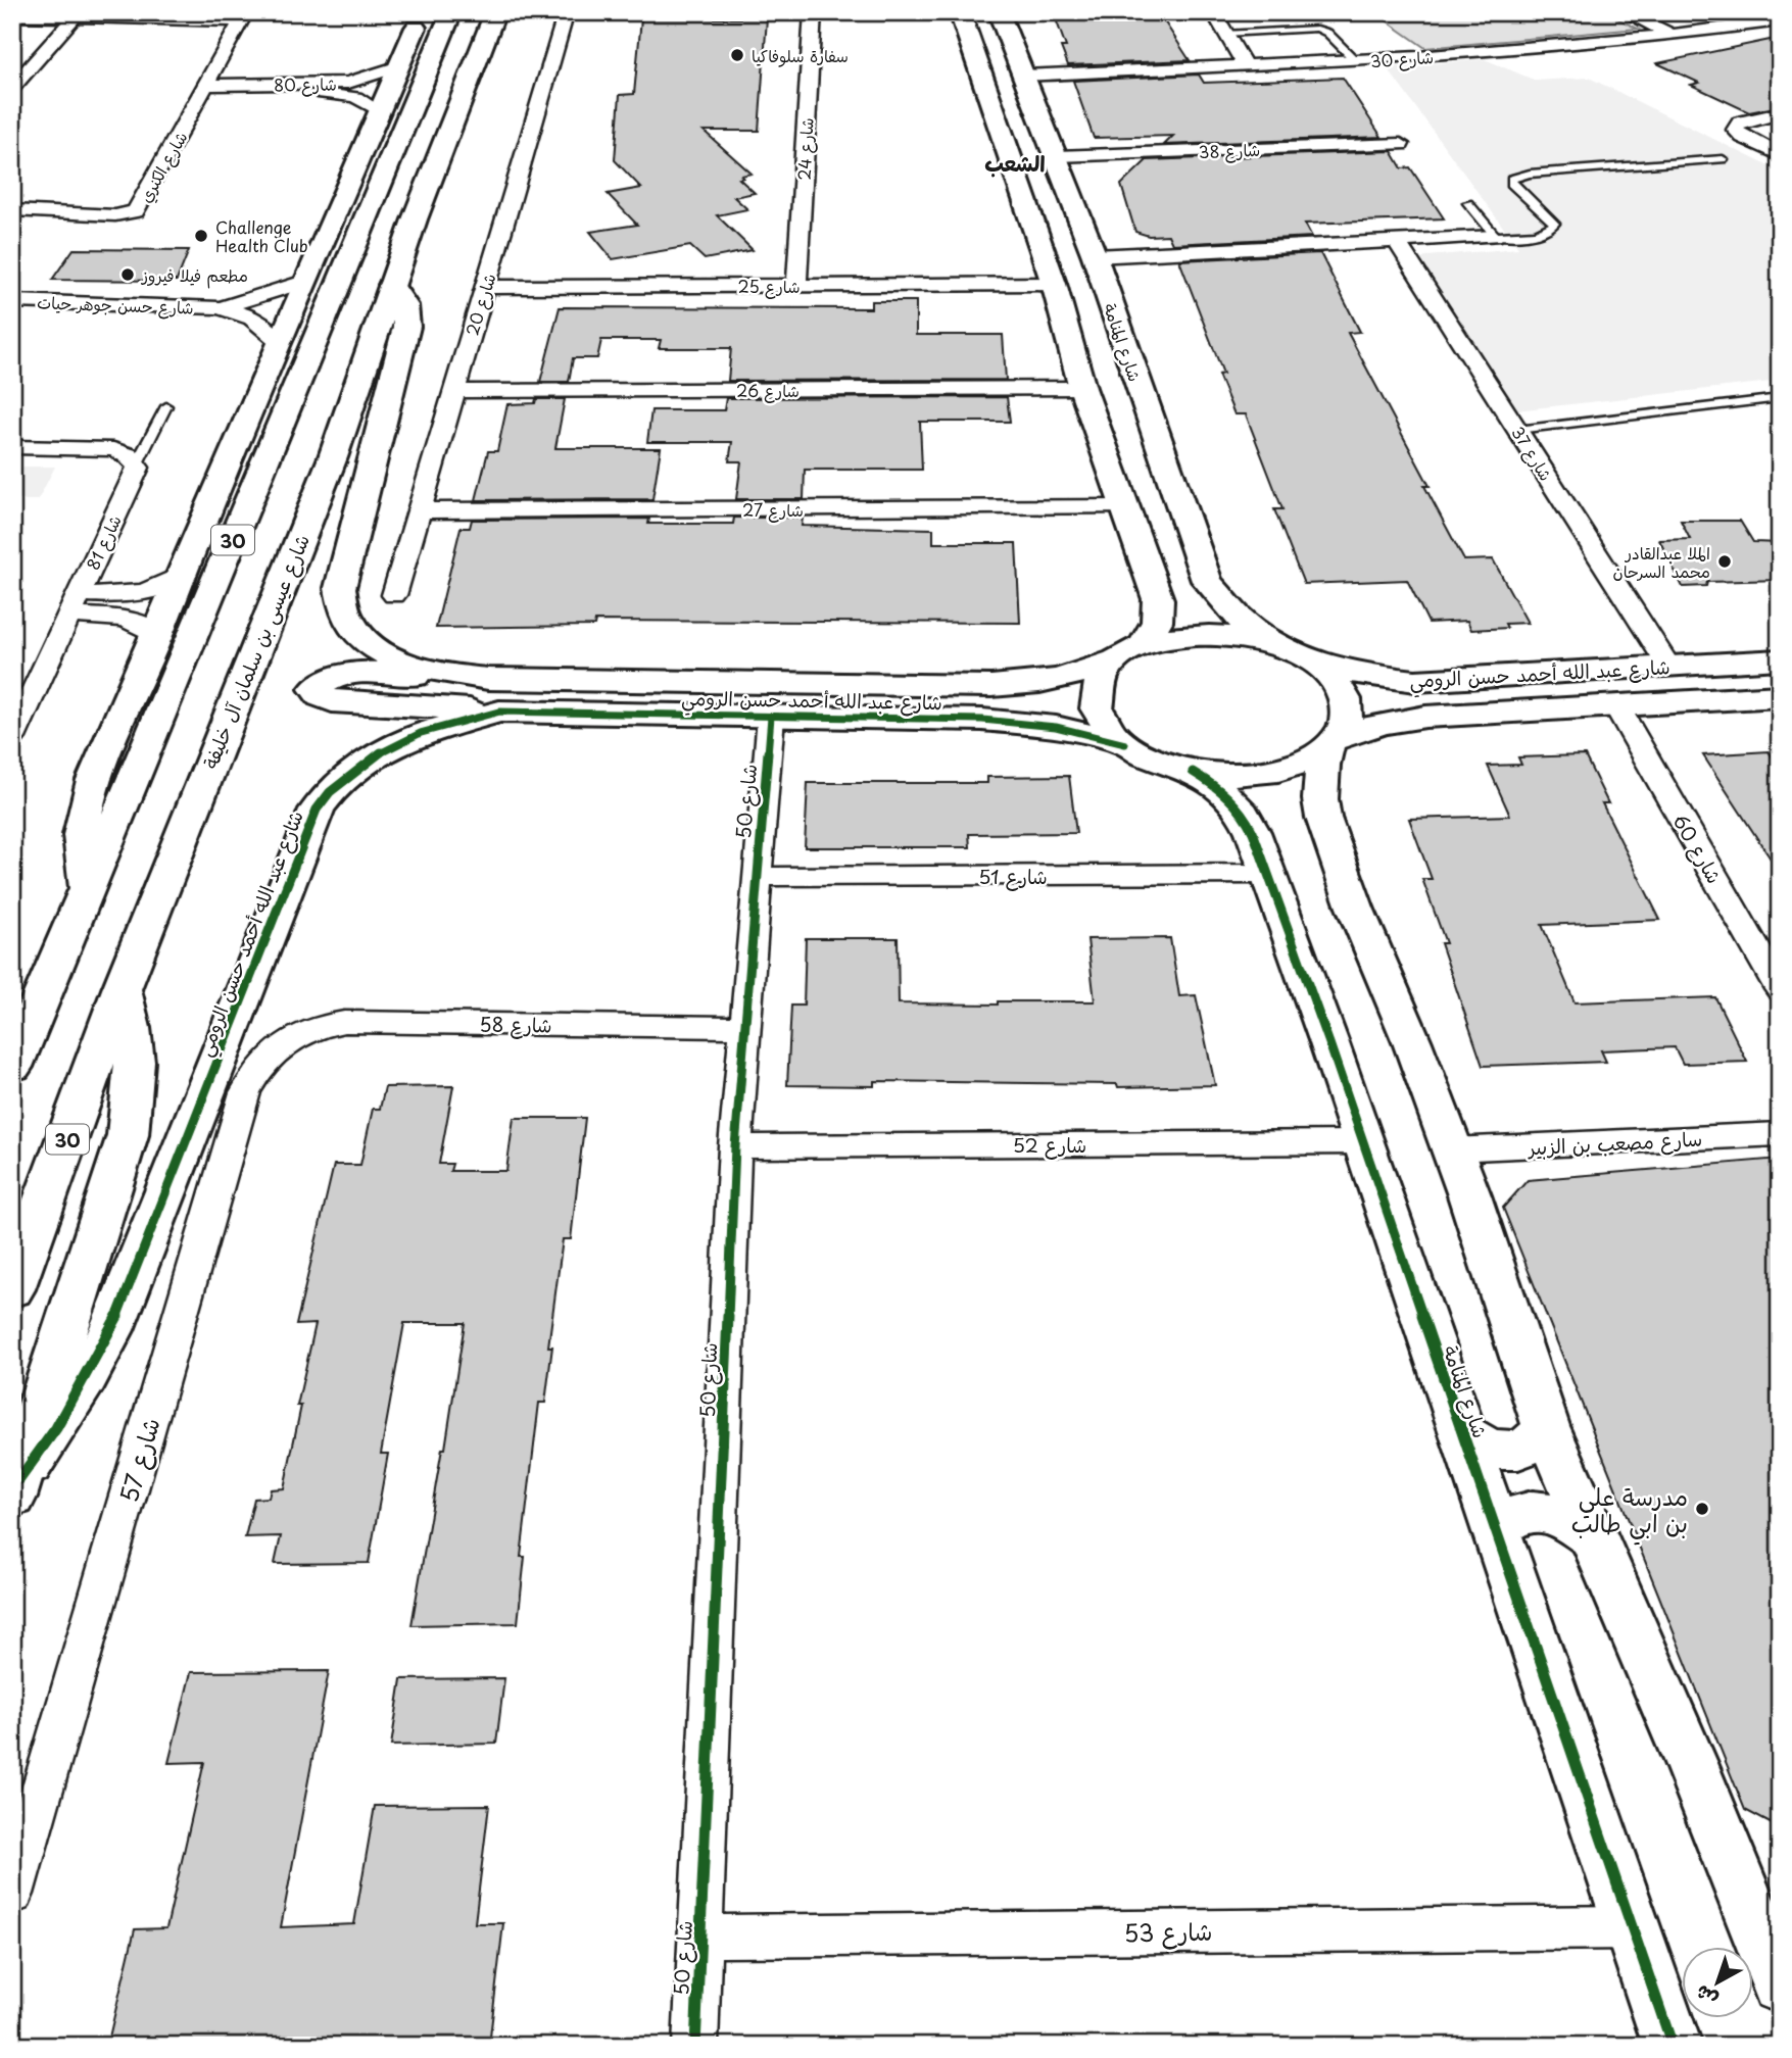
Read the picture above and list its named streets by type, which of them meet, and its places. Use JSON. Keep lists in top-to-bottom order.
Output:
{
  "streets": {
    "main road": [
      "شارع المنامة",
      "30",
      "شارع عيسى بن سلمان آل خليفة",
      "شارع عبد الله أحمد حسن الرومي"
    ],
    "street": [
      "شارع 30",
      "شارع 80",
      "شارع 24",
      "شارع 38",
      "شارع الكنري",
      "شارع 25",
      "شارع حسن جوهر حيات",
      "شارع 20",
      "شارع 26",
      "شارع 37",
      "شارع 27",
      "شارع 81",
      "شارع 50",
      "شارع 60",
      "شارع 51",
      "شارع 58",
      "سارع مصعب بن الزبير",
      "شارع 52",
      "شارع 57",
      "شارع 53"
    ]
  },
  "crossings": [
    ["شارع 30", "شارع المنامة"],
    ["شارع 80", "شارع الكنري"],
    ["شارع 24", "شارع 25"],
    ["شارع 38", "شارع المنامة"],
    ["شارع 25", "شارع 20"],
    ["شارع 20", "شارع 26"],
    ["شارع 20", "شارع 27"],
    ["شارع المنامة", "شارع عبد الله أحمد حسن الرومي"],
    ["شارع المنامة", "شارع 51"],
    ["شارع المنامة", "شارع 52"],
    ["شارع المنامة", "شارع 53"],
    ["شارع 37", "شارع عبد الله أحمد حسن الرومي"],
    ["شارع عيسى بن سلمان آل خليفة", "شارع عبد الله أحمد حسن الرومي"],
    ["شارع عبد الله أحمد حسن الرومي", "شارع 50"],
    ["شارع عبد الله أحمد حسن الرومي", "شارع 60"],
    ["شارع 50", "شارع 51"],
    ["شارع 50", "شارع 58"],
    ["شارع 50", "شارع 52"],
    ["شارع 50", "شارع 53"],
    ["شارع 58", "شارع 57"]
  ],
  "districts": ["الشعب"],
  "places": [
    "سفارة سلوفاكيا",
    "Challenge Health Club",
    "مطعم فيلا فيروز",
    "الملا عبدالقادر محمد السرحان",
    "مدرسة علي بن ابي طالب"
  ],
  "north": "bottom left"
}
